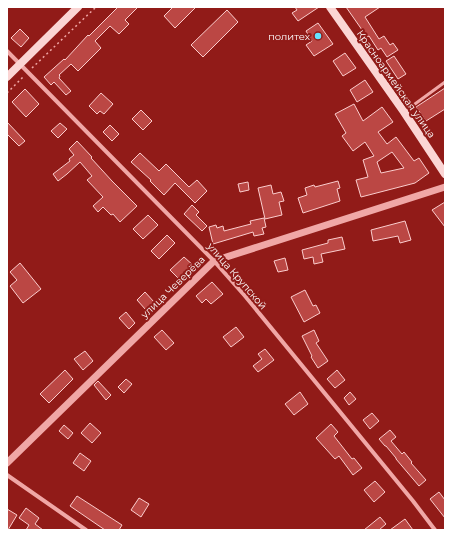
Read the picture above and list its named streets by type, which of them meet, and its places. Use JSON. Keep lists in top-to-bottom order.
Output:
{
  "streets": {
    "main road": ["Красноармейская улица"],
    "street": ["улица Крупской", "улица Чеверёва"]
  },
  "crossings": [
    ["улица Крупской", "улица Чеверёва"]
  ],
  "places": ["политех"]
}
